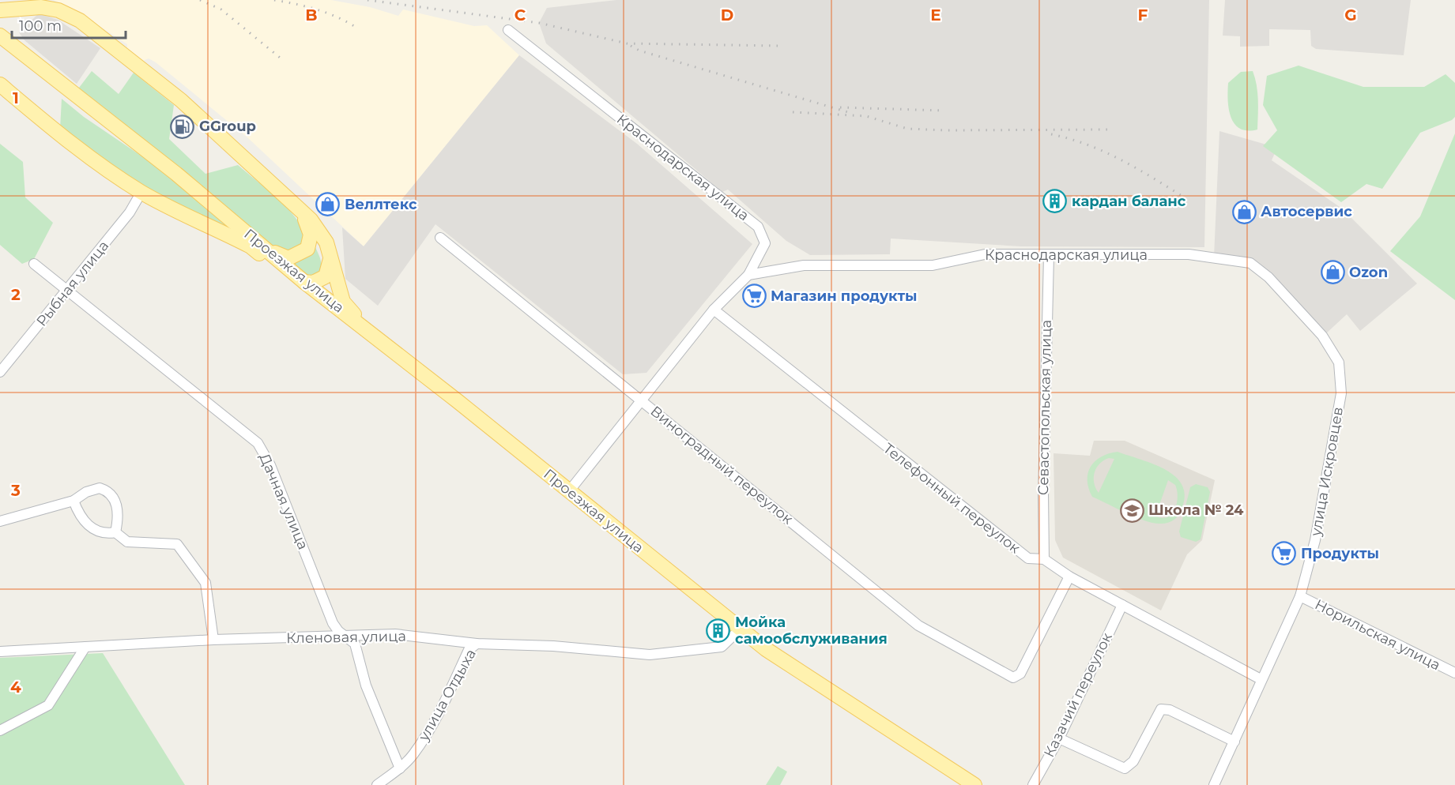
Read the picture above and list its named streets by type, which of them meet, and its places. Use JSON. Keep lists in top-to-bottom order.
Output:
{
  "streets": {
    "main road": ["Проезжая улица"],
    "street": [
      "Краснодарская улица",
      "Рыбная улица",
      "Севастопольская улица",
      "Виноградный переулок",
      "улица Искровцев",
      "Телефонный переулок",
      "Дачная улица",
      "Норильская улица",
      "Кленовая улица",
      "улица Отдыха",
      "Казачий переулок"
    ]
  },
  "crossings": [
    ["Краснодарская улица", "Севастопольская улица"],
    ["Краснодарская улица", "улица Искровцев"],
    ["Проезжая улица", "Кленовая улица"],
    ["Рыбная улица", "Дачная улица"],
    ["Севастопольская улица", "Телефонный переулок"],
    ["Виноградный переулок", "Телефонный переулок"],
    ["улица Искровцев", "Телефонный переулок"],
    ["улица Искровцев", "Норильская улица"],
    ["Телефонный переулок", "Казачий переулок"],
    ["Дачная улица", "Кленовая улица"],
    ["Дачная улица", "улица Отдыха"],
    ["Кленовая улица", "улица Отдыха"]
  ],
  "places": {
    "fuel station": ["GGroup"],
    "building": ["кардан баланс", "Мойка самообслуживания"],
    "shop": ["Веллтекс", "Автосервис", "Ozon"],
    "supermarket": ["Магазин продукты", "Продукты"],
    "school or university": ["Школа № 24"]
  },
  "scale_bar": "100 m",
  "grid": {
    "columns": [
      "B",
      "C",
      "D",
      "E",
      "F",
      "G"
    ],
    "rows": [
      "1",
      "2",
      "3",
      "4"
    ]
  }
}
